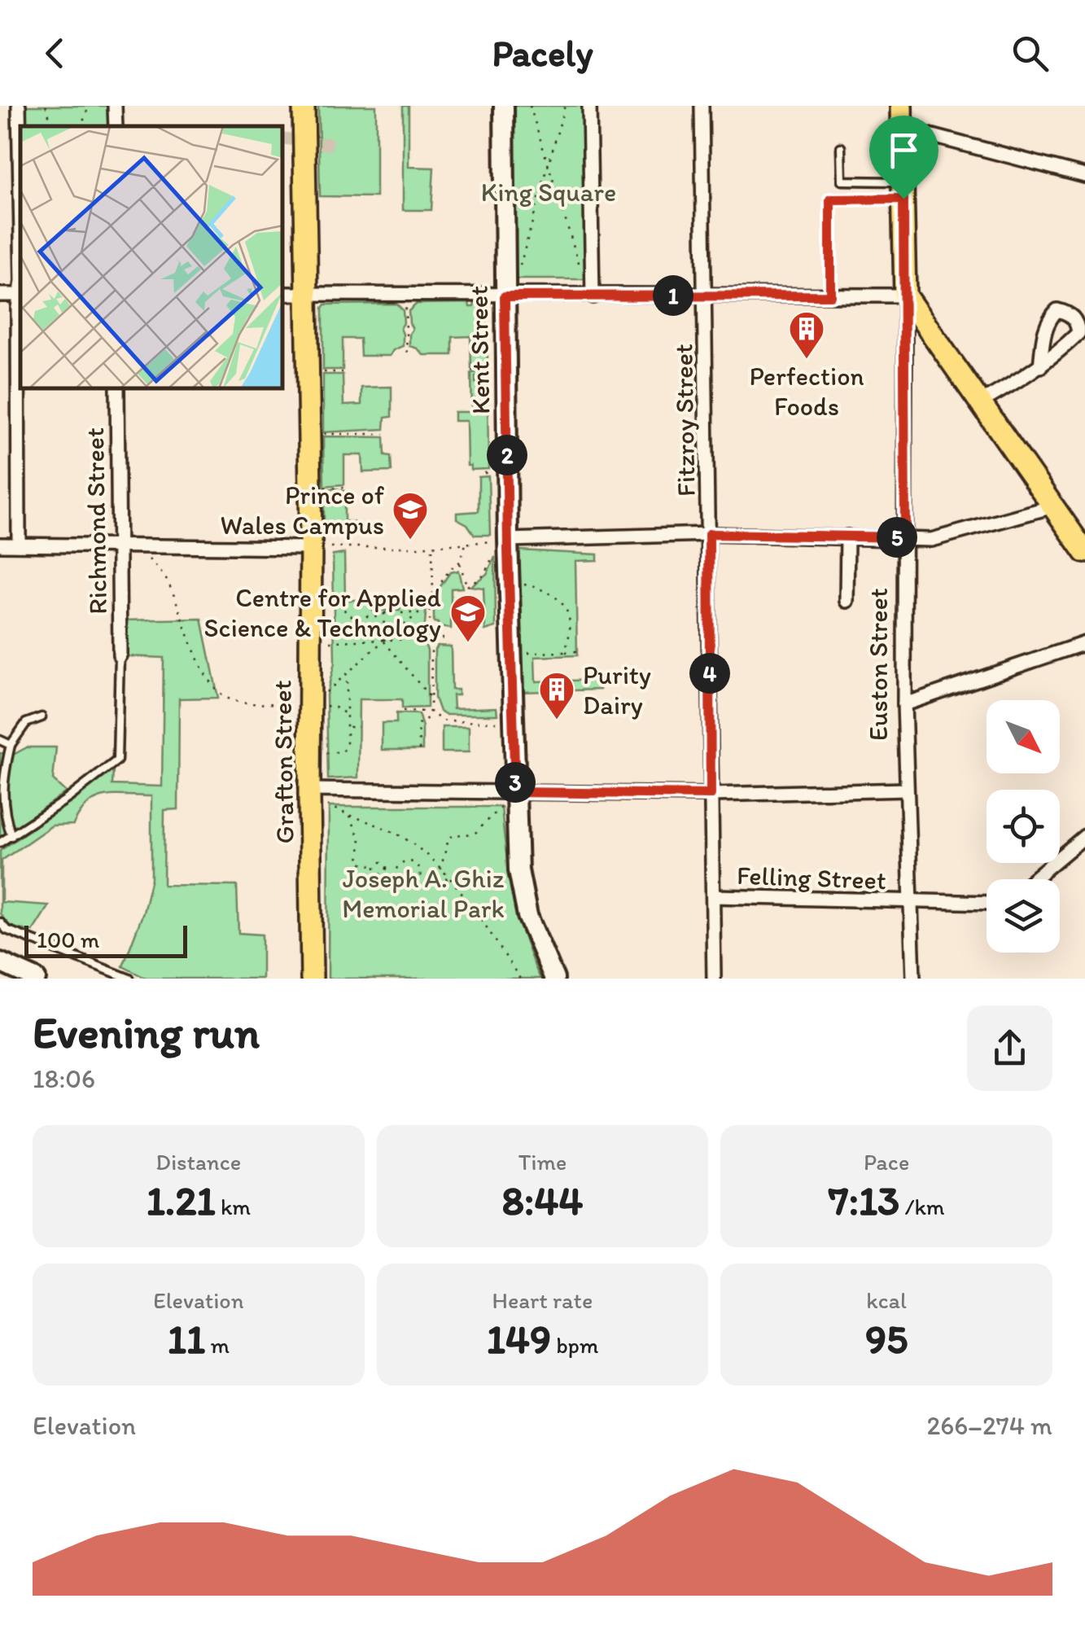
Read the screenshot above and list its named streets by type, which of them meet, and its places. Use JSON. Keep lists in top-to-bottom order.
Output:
{
  "streets": {
    "main road": ["Euston Street", "Grafton Street"],
    "street": [
      "Kent Street",
      "Fitzroy Street",
      "Richmond Street",
      "Felling Street"
    ]
  },
  "crossings": [
    ["Fitzroy Street", "Felling Street"],
    ["Euston Street", "Felling Street"]
  ],
  "parks": ["King Square", "Joseph A. Ghiz Memorial Park"],
  "places": {
    "building": ["Perfection Foods", "Purity Dairy"],
    "school or university": ["Prince of Wales Campus", "Centre for Applied Science & Technology"]
  },
  "scale_bar": "100 m",
  "north": "bottom right",
  "page": {
    "header": "Pacely",
    "pins": [
      "1",
      "2",
      "5",
      "4",
      "3"
    ],
    "scale": "100 m",
    "heading": ["Evening run", "18:06"],
    "stats": [
      ["Distance", "1.21 km"],
      ["Time", "8:44"],
      ["Pace", "7:13 /km"],
      ["Elevation", "11 m"],
      ["Heart rate", "149 bpm"],
      ["kcal", "95"]
    ],
    "chart": ["Elevation", "266–274 m"]
  }
}
